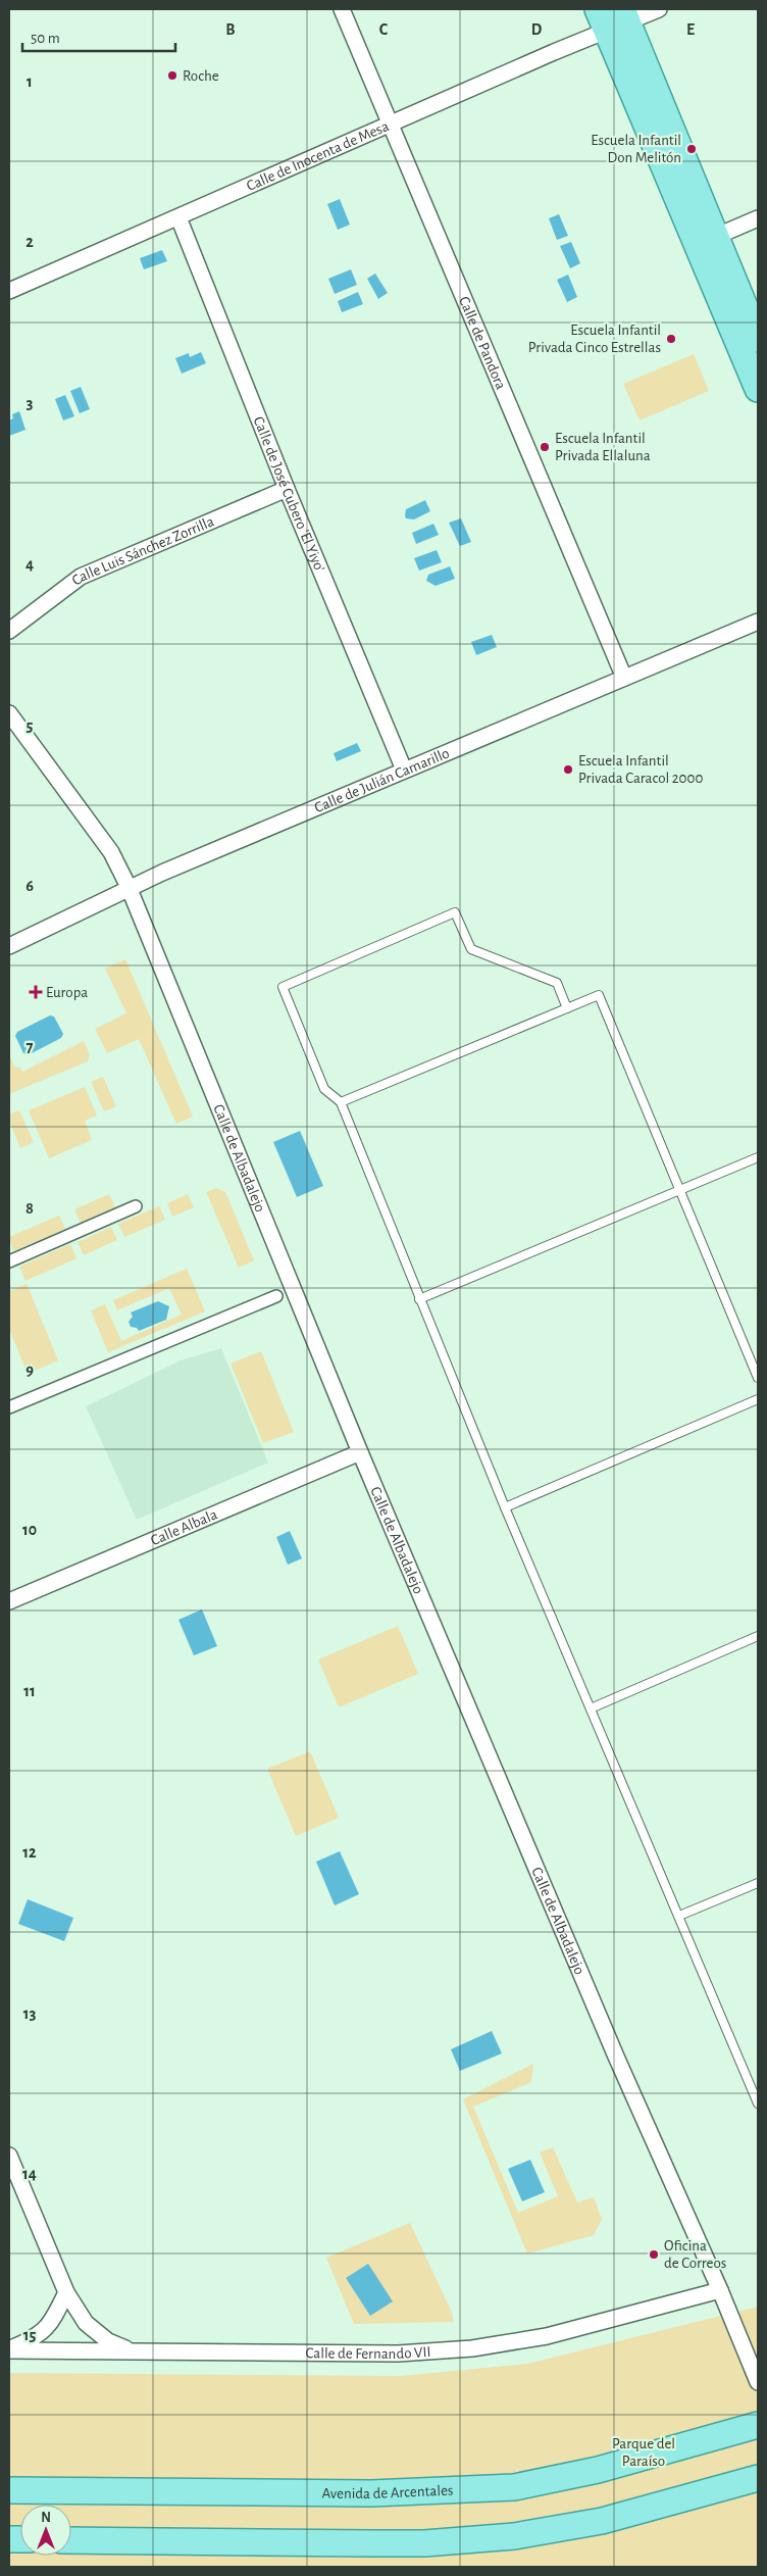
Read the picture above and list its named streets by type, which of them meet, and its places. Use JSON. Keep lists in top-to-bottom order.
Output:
{
  "streets": {
    "main road": ["Avenida de Arcentales"],
    "street": [
      "Calle de Inocenta de Mesa",
      "Calle de Pandora",
      "Calle de José Cubero 'El Yiyo'",
      "Calle Luis Sánchez Zorrilla",
      "Calle de Julián Camarillo",
      "Calle de Albadalejo",
      "Calle Albala",
      "Calle de Fernando VII"
    ]
  },
  "crossings": [
    ["Calle de Inocenta de Mesa", "Calle de Pandora"],
    ["Calle de Inocenta de Mesa", "Calle de José Cubero 'El Yiyo'"],
    ["Calle de Pandora", "Calle de Julián Camarillo"],
    ["Calle de José Cubero 'El Yiyo'", "Calle Luis Sánchez Zorrilla"],
    ["Calle de José Cubero 'El Yiyo'", "Calle de Julián Camarillo"],
    ["Calle de Julián Camarillo", "Calle de Albadalejo"],
    ["Calle de Albadalejo", "Calle Albala"],
    ["Calle de Albadalejo", "Calle de Fernando VII"]
  ],
  "parks": ["Parque del Paraíso"],
  "places": {
    "other": [
      "Roche",
      "Escuela Infantil Don Melitón",
      "Escuela Infantil Privada Cinco Estrellas",
      "Escuela Infantil Privada Ellaluna",
      "Escuela Infantil Privada Caracol 2000",
      "Oficina de Correos"
    ],
    "health": ["Europa"]
  },
  "scale_bar": "50 m",
  "north": "top",
  "grid": {
    "columns": [
      "B",
      "C",
      "D",
      "E"
    ],
    "rows": [
      "1",
      "2",
      "3",
      "4",
      "5",
      "6",
      "7",
      "8",
      "9",
      "10",
      "11",
      "12",
      "13",
      "14",
      "15"
    ]
  }
}
